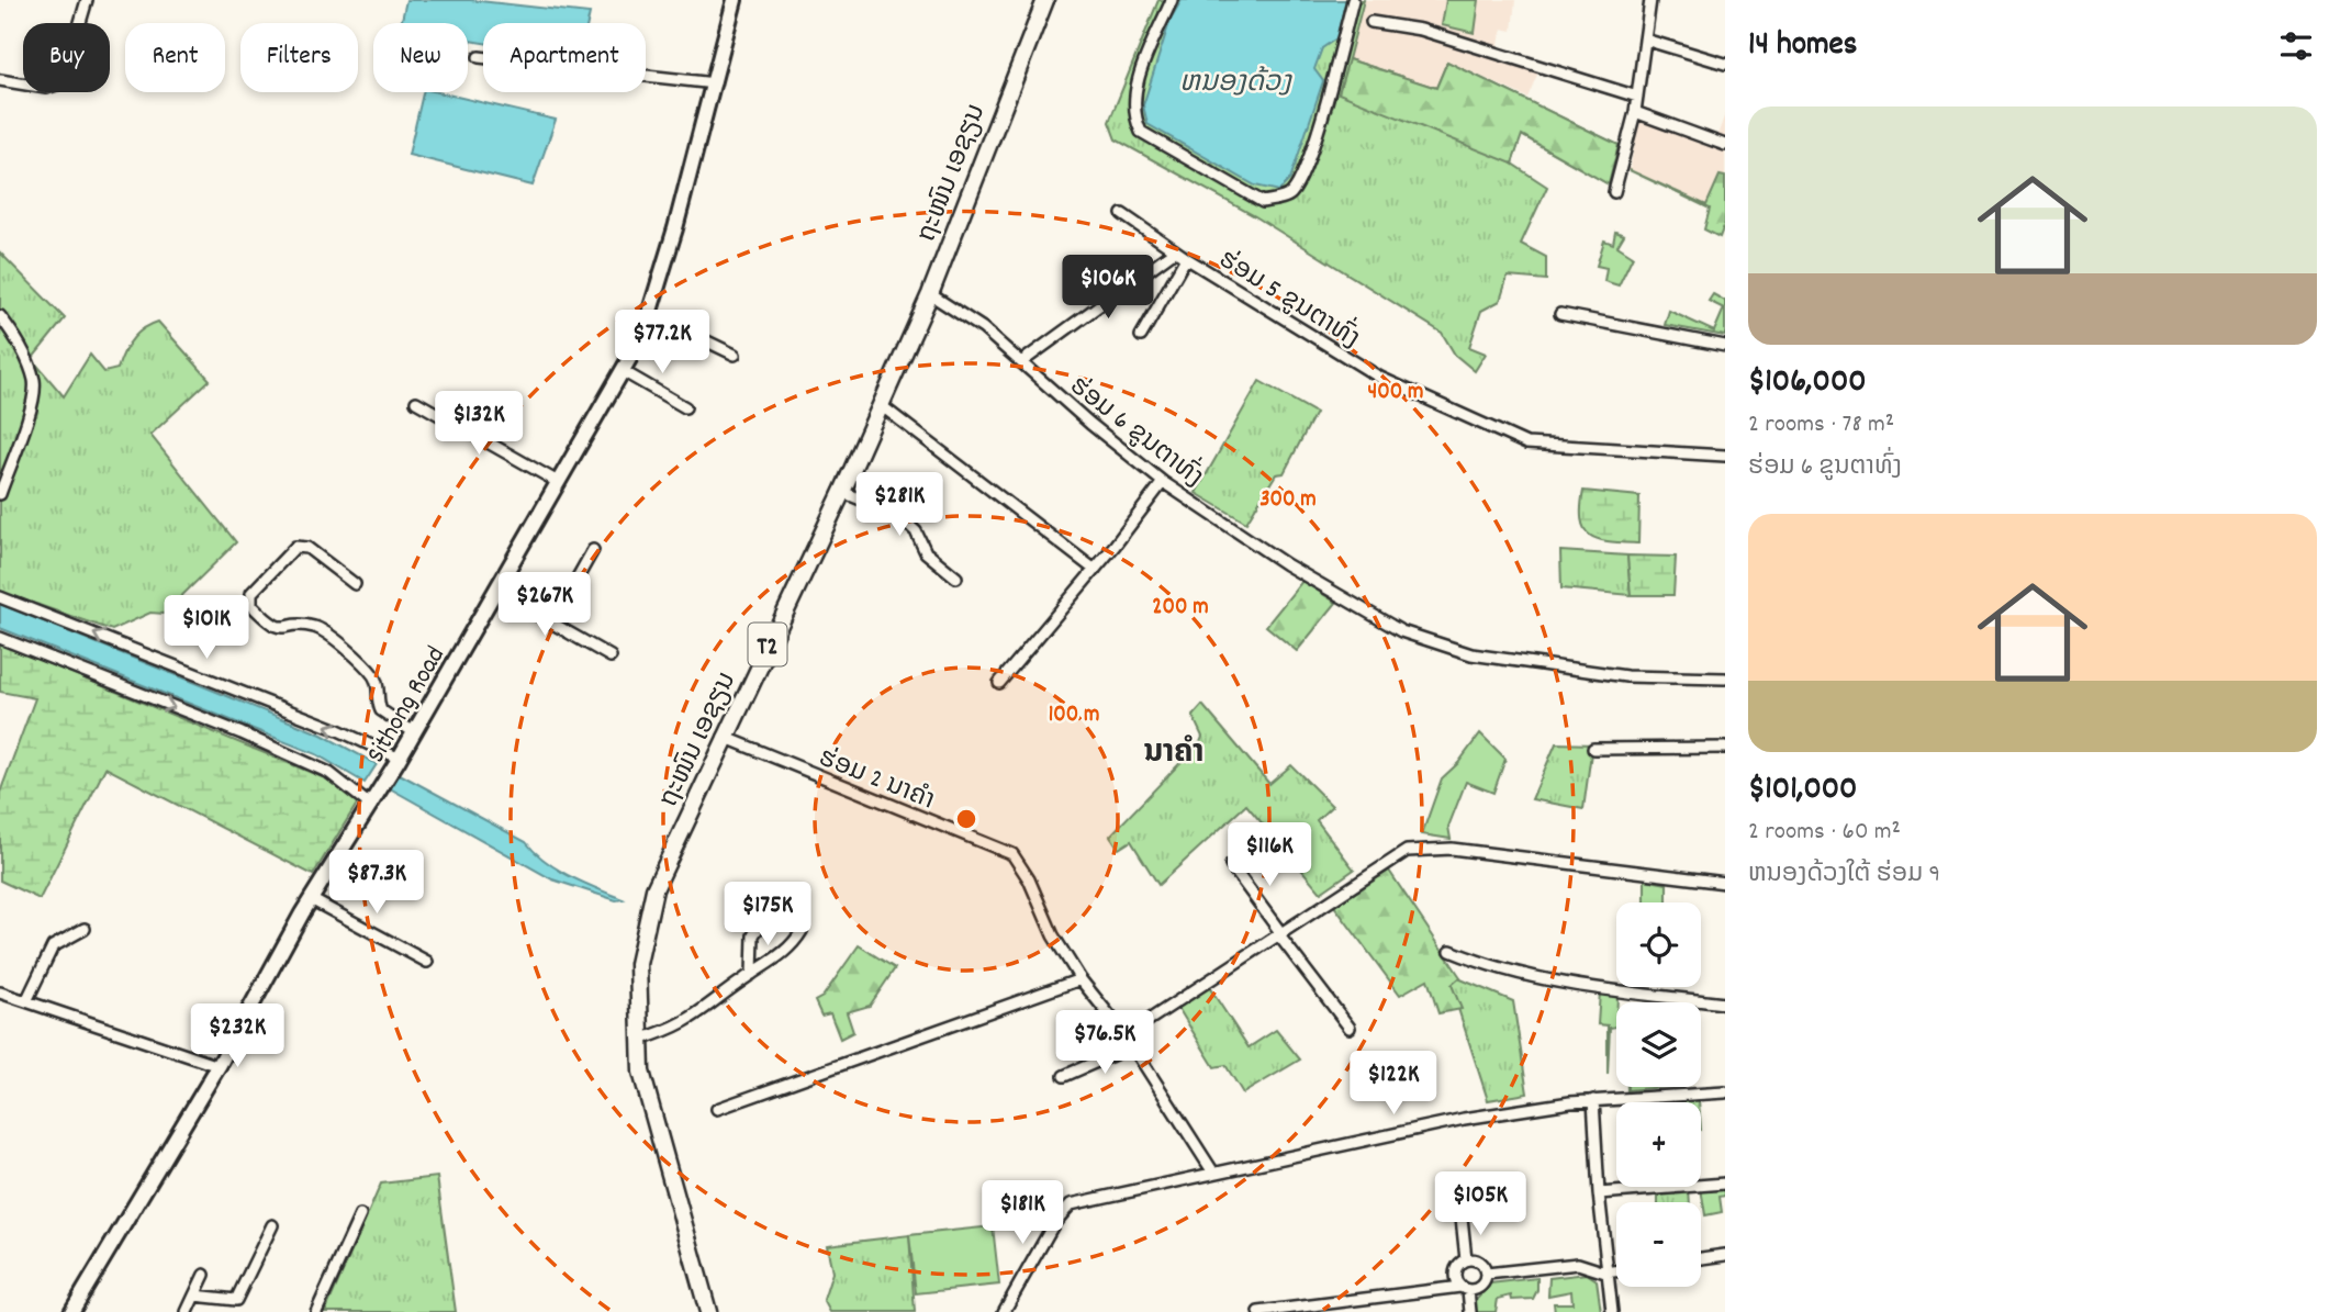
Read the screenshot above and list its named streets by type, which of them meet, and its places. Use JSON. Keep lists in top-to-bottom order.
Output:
{
  "streets": {
    "main road": ["ຖະໜົນ ເອຊຽນ", "T2", "Sithong Road"],
    "street": ["ຮ່ອມ 5 ຂູນຕາທົ່ງ", "ຮ່ອມ 6 ຂູນຕາທົ່ງ", "ຮ່ອມ 2 ນາຄຳ"]
  },
  "crossings": [
    ["ຖະໜົນ ເອຊຽນ", "ຮ່ອມ 6 ຂູນຕາທົ່ງ"],
    ["ຖະໜົນ ເອຊຽນ", "ຮ່ອມ 2 ນາຄຳ"]
  ],
  "districts": ["ນາຄຳ"],
  "water": ["ຫນອງດ້ວງ"],
  "page": {
    "heading": "14 homes",
    "chip": [
      "Buy",
      "Rent",
      "Filters",
      "New",
      "Apartment"
    ],
    "list": [
      {
        "name": "$106,000",
        "note": "2 rooms · 78 m² · ຮ່ອມ 6 ຂູນຕາທົ່ງ"
      },
      {
        "name": "$101,000",
        "note": "2 rooms · 60 m² · ຫນອງດ້ວງໃຕ້ ຮ່ອມ 9"
      }
    ],
    "price": [
      "$106K",
      "$77.2K",
      "$132K",
      "$281K",
      "$267K",
      "$101K",
      "$116K",
      "$87.3K",
      "$175K",
      "$232K",
      "$76.5K",
      "$122K",
      "$105K",
      "$181K"
    ],
    "map_buttons": ["+", "−"]
  },
  "rings": [
    "400 m",
    "300 m",
    "200 m",
    "100 m"
  ]
}
